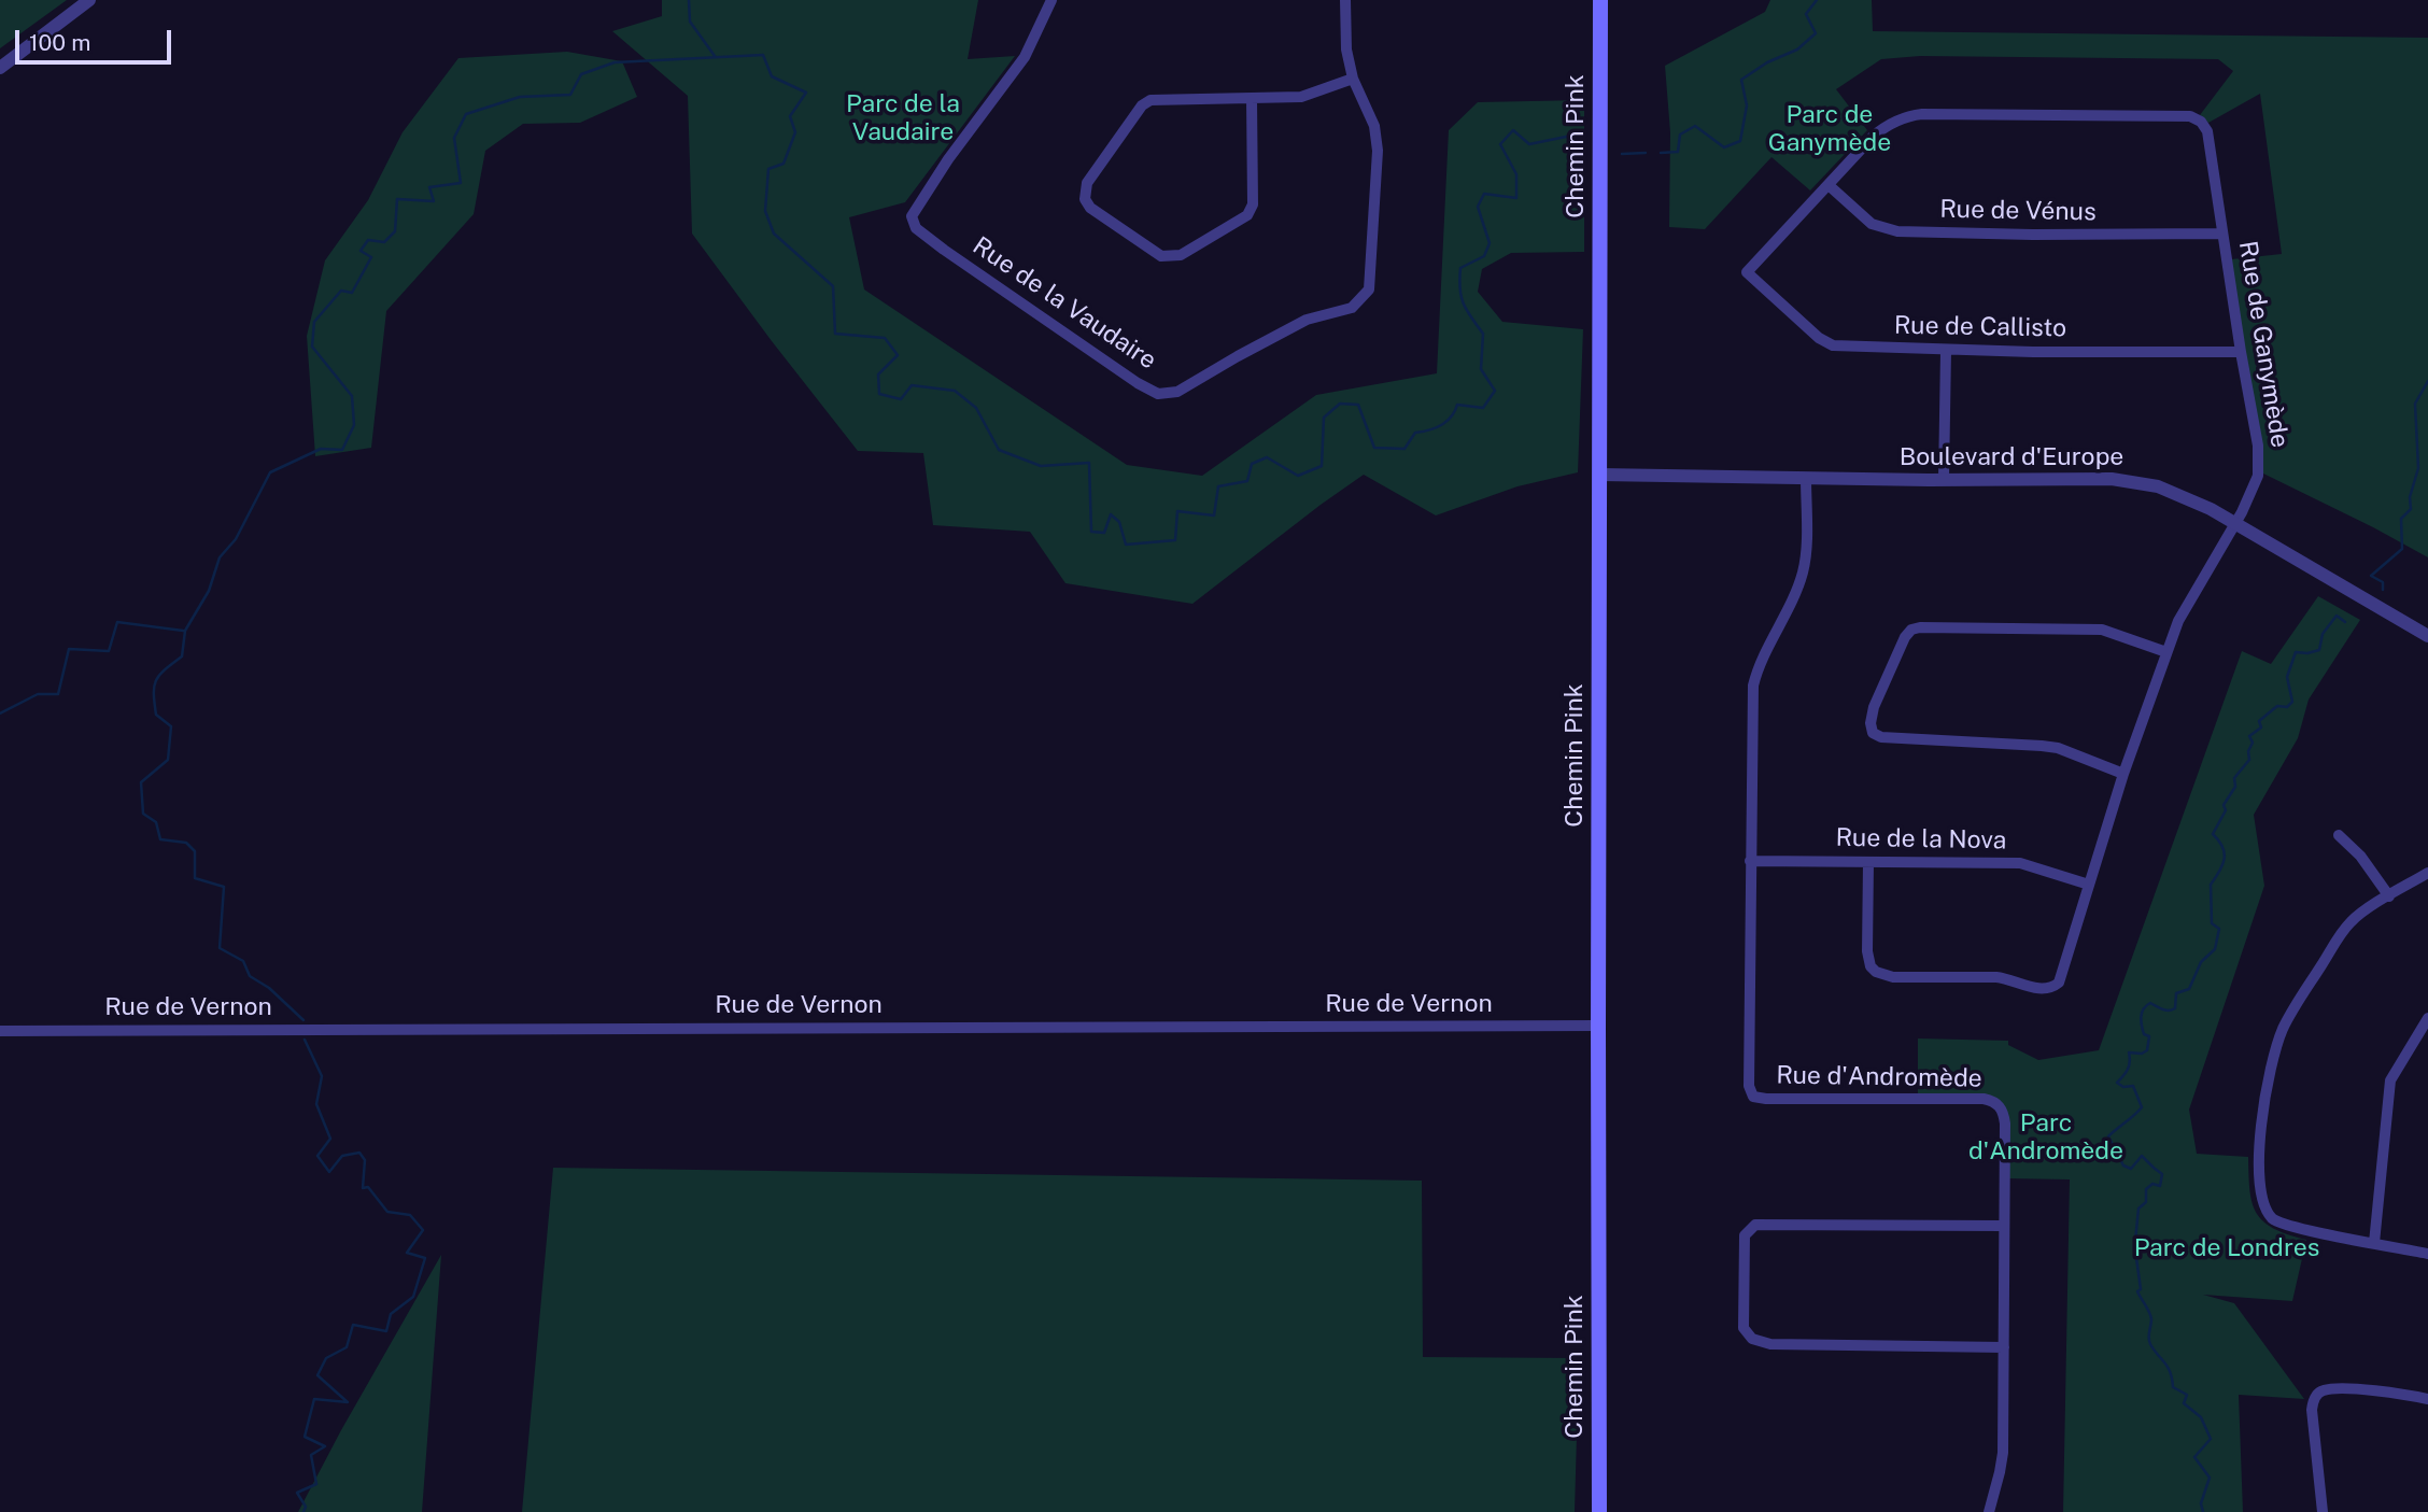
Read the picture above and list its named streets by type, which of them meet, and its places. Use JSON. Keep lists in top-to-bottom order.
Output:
{
  "streets": {
    "main road": ["Chemin Pink"],
    "street": [
      "Rue de Vénus",
      "Rue de la Vaudaire",
      "Rue de Callisto",
      "Rue de Ganymède",
      "Boulevard d'Europe",
      "Rue de la Nova",
      "Rue de Vernon",
      "Rue d'Andromède"
    ]
  },
  "crossings": [
    ["Chemin Pink", "Boulevard d'Europe"],
    ["Chemin Pink", "Rue de Vernon"],
    ["Rue de Vénus", "Rue de Ganymède"],
    ["Rue de Callisto", "Rue de Ganymède"],
    ["Rue de Ganymède", "Boulevard d'Europe"],
    ["Rue de Ganymède", "Rue de la Nova"],
    ["Boulevard d'Europe", "Rue d'Andromède"],
    ["Rue de la Nova", "Rue d'Andromède"]
  ],
  "parks": [
    "Parc de la Vaudaire",
    "Parc de Ganymède",
    "Parc d'Andromède",
    "Parc de Londres"
  ],
  "scale_bar": "100 m"
}
